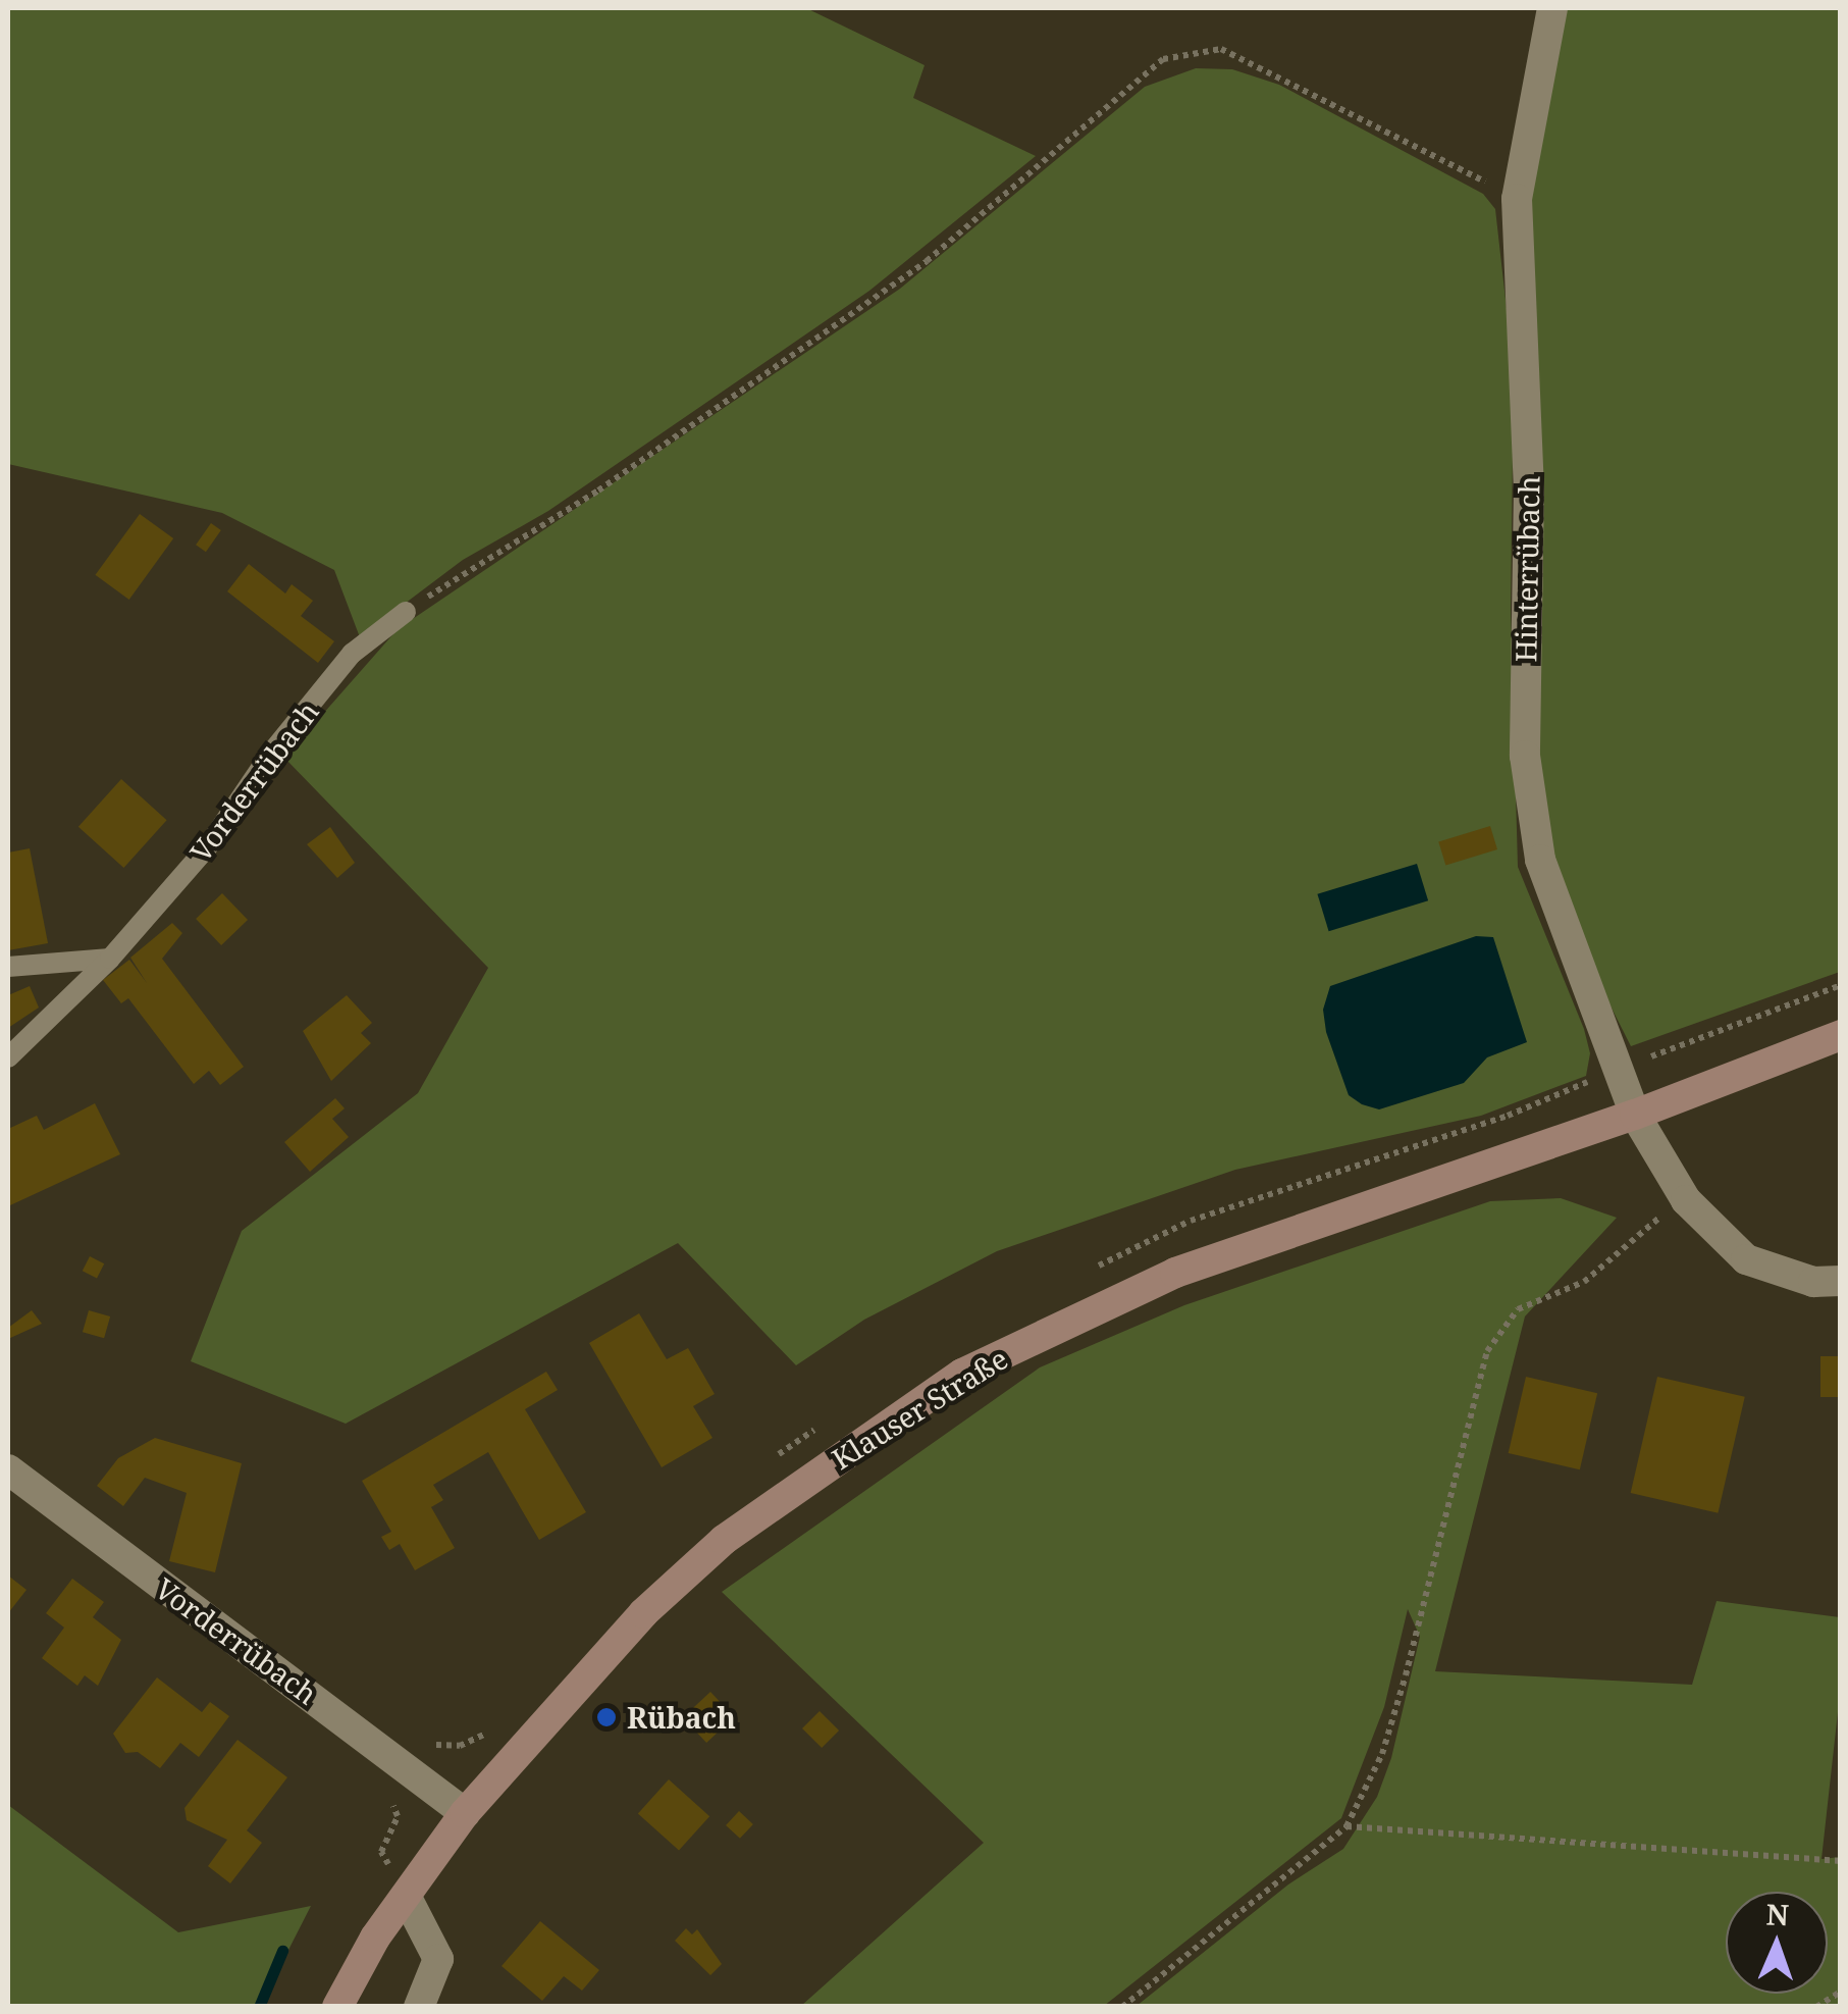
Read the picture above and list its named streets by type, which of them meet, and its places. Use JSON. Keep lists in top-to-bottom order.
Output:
{
  "streets": {
    "main road": ["Klauser Straße"],
    "street": ["Hinterrübach", "Vorderrübach"]
  },
  "crossings": [
    ["Hinterrübach", "Klauser Straße"],
    ["Vorderrübach", "Klauser Straße"]
  ],
  "places": ["Rübach"],
  "north": "top"
}
